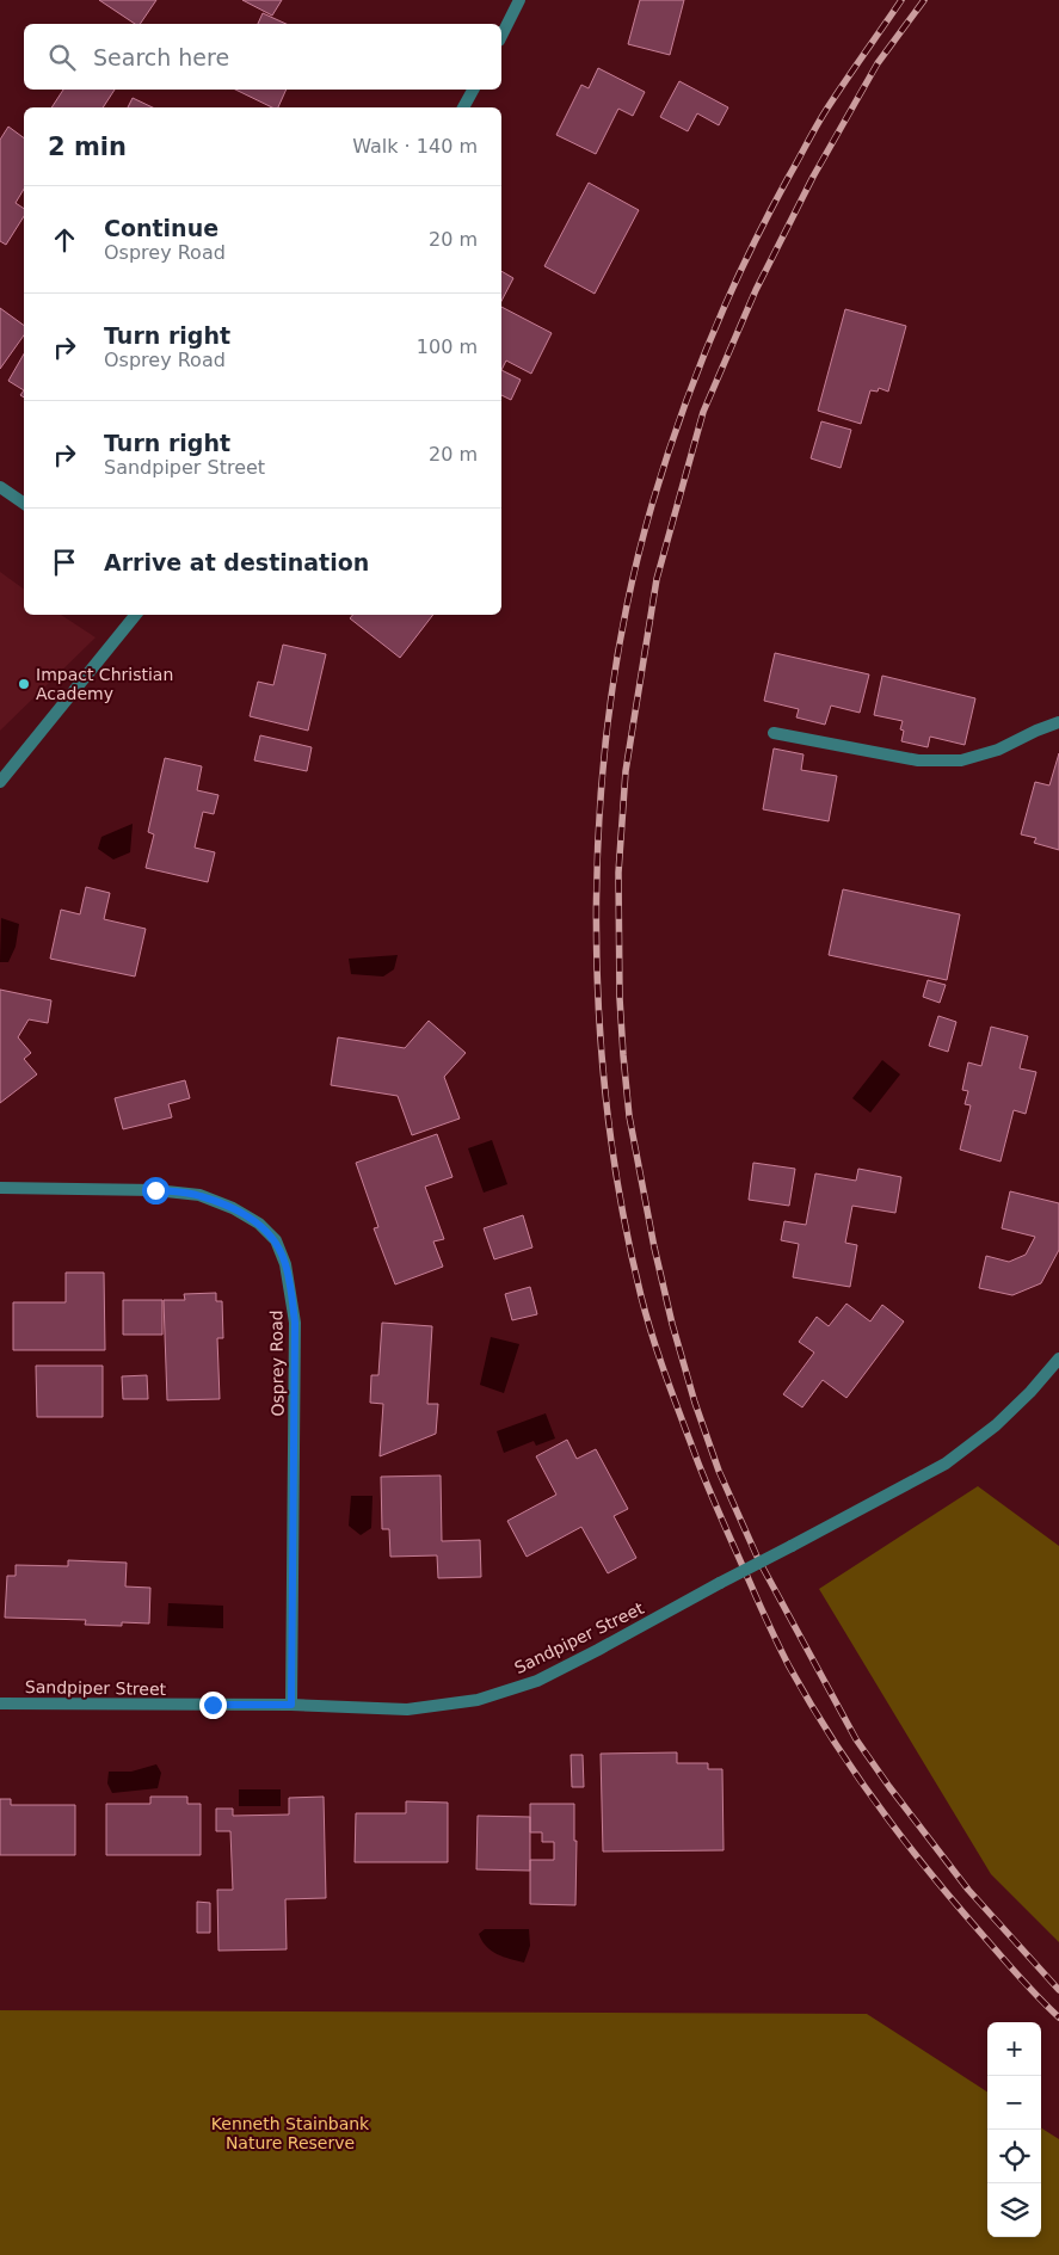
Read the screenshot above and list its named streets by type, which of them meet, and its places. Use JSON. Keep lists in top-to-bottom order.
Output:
{
  "streets": {
    "street": ["Osprey Road", "Sandpiper Street"]
  },
  "crossings": [
    ["Osprey Road", "Sandpiper Street"]
  ],
  "parks": ["Kenneth Stainbank Nature Reserve"],
  "places": ["Impact Christian Academy"],
  "page": {
    "search": "Search here",
    "heading": ["2 min", "Walk · 140 m"],
    "list": [
      ["Continue", "Osprey Road", "20 m"],
      ["Turn right", "Osprey Road", "100 m"],
      ["Turn right", "Sandpiper Street", "20 m"],
      "Arrive at destination"
    ],
    "map_buttons": ["+", "−"]
  }
}
